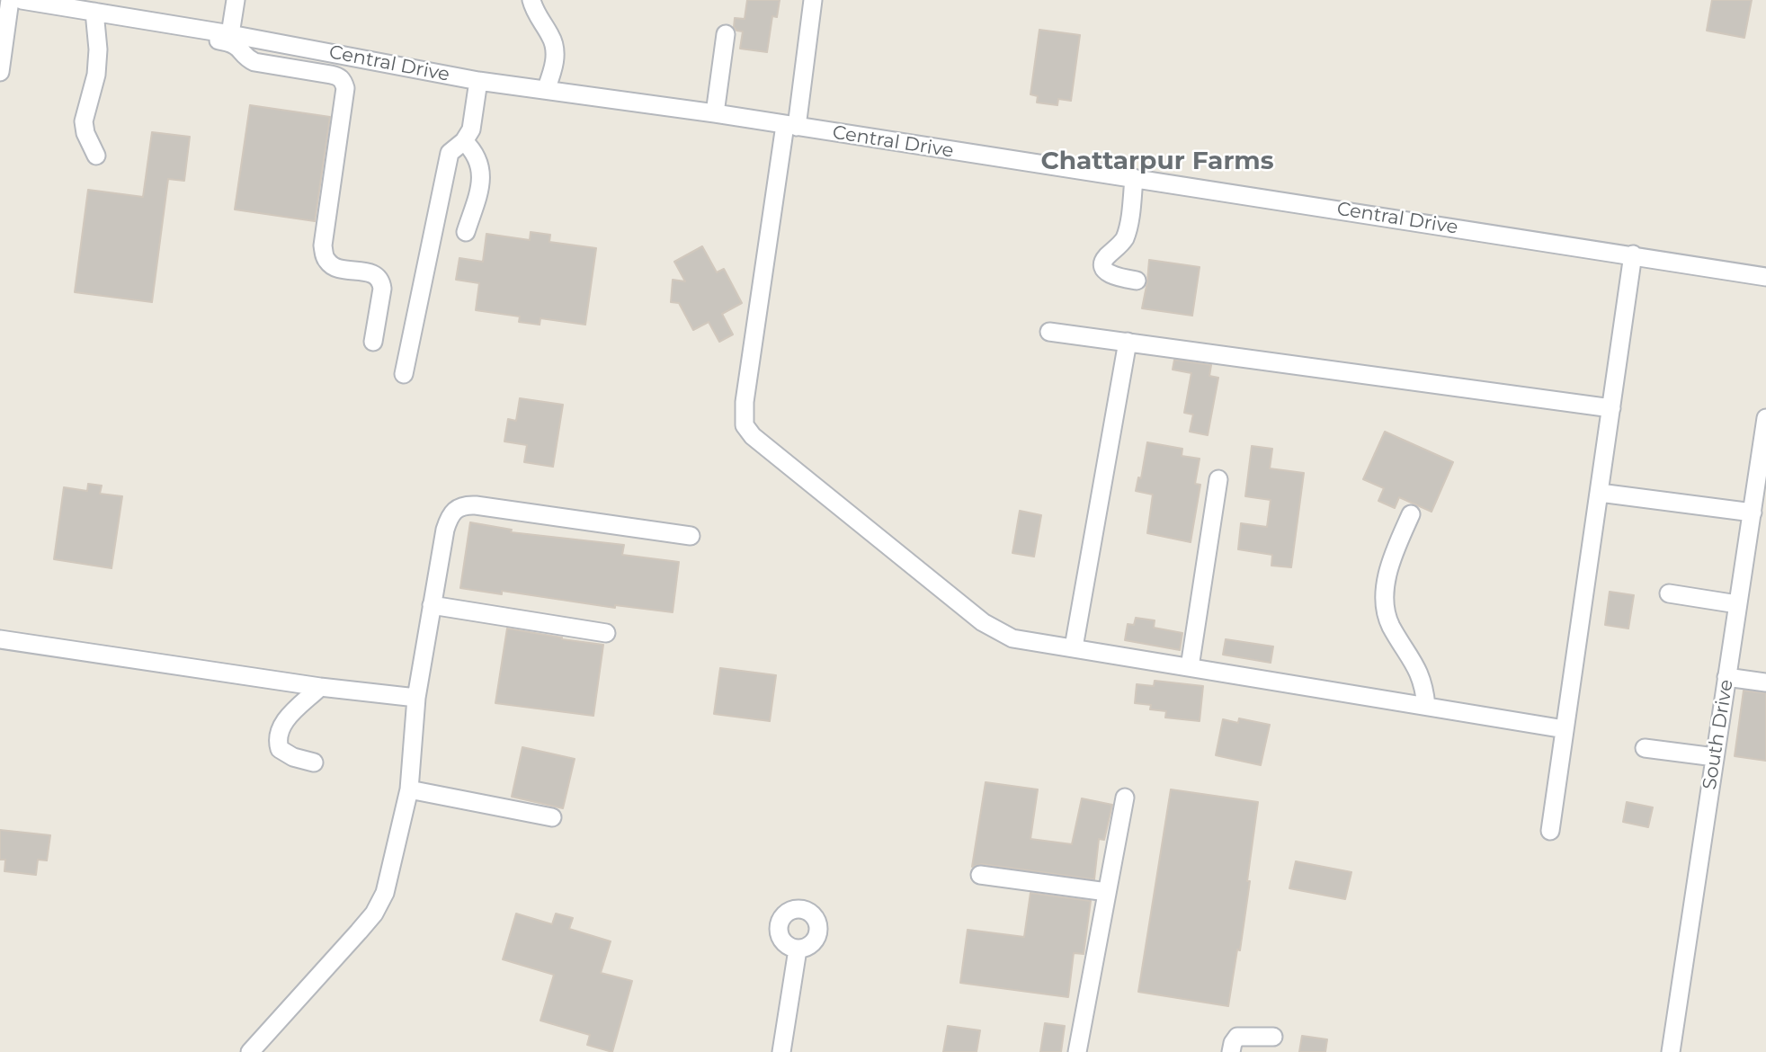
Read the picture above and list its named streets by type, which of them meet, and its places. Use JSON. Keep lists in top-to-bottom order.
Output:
{
  "streets": {
    "street": ["Central Drive", "South Drive"]
  },
  "districts": ["Chattarpur Farms"]
}
